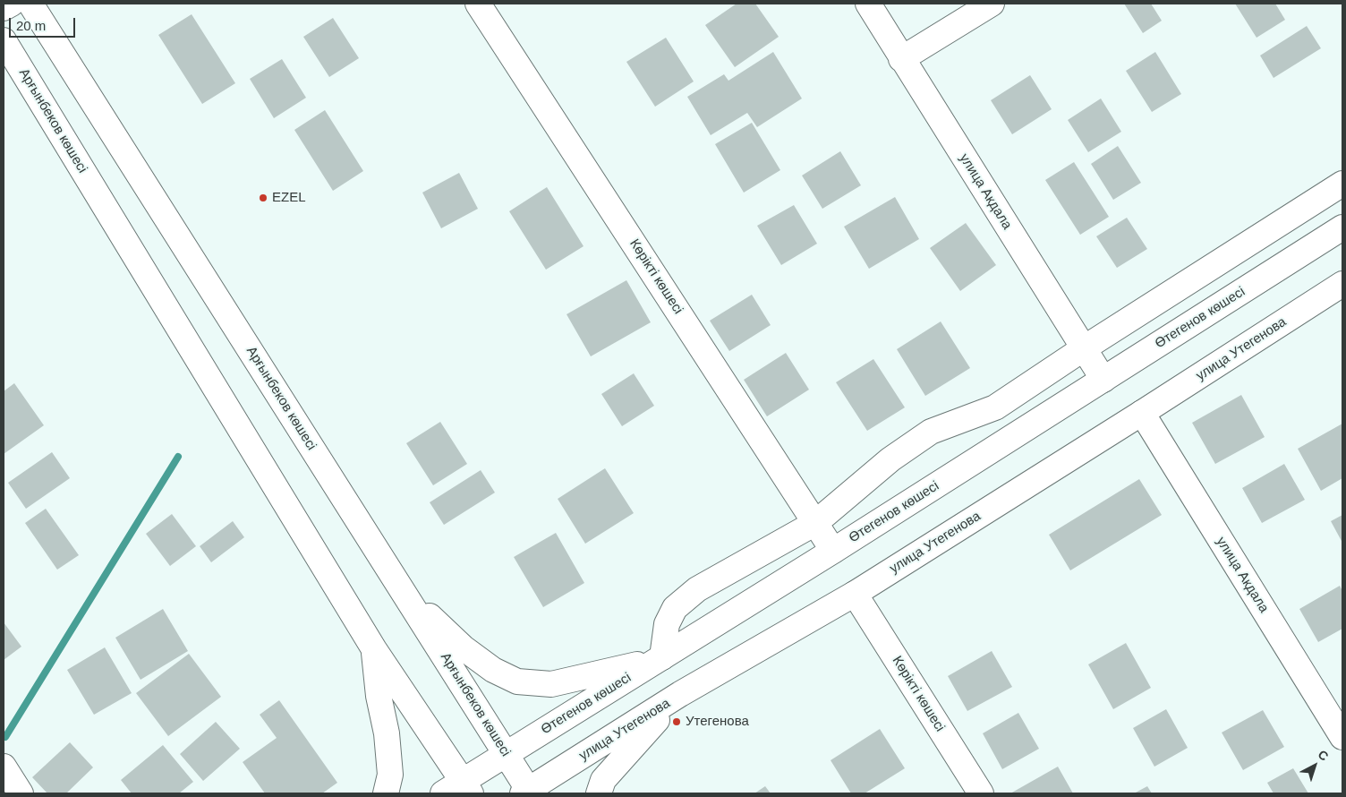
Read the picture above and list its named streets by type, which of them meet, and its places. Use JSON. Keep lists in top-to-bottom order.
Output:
{
  "streets": {
    "main road": [
      "Арғынбеков көшесі",
      "улица Акдала",
      "Көрікті көшесі",
      "Өтегенов көшесі",
      "улица Утегенова"
    ]
  },
  "crossings": [
    ["Арғынбеков көшесі", "Өтегенов көшесі"],
    ["Арғынбеков көшесі", "улица Утегенова"],
    ["улица Акдала", "Өтегенов көшесі"],
    ["улица Акдала", "улица Утегенова"],
    ["Көрікті көшесі", "Өтегенов көшесі"],
    ["Көрікті көшесі", "улица Утегенова"]
  ],
  "places": ["EZEL", "Утегенова"],
  "scale_bar": "20 m",
  "north": "top right"
}
